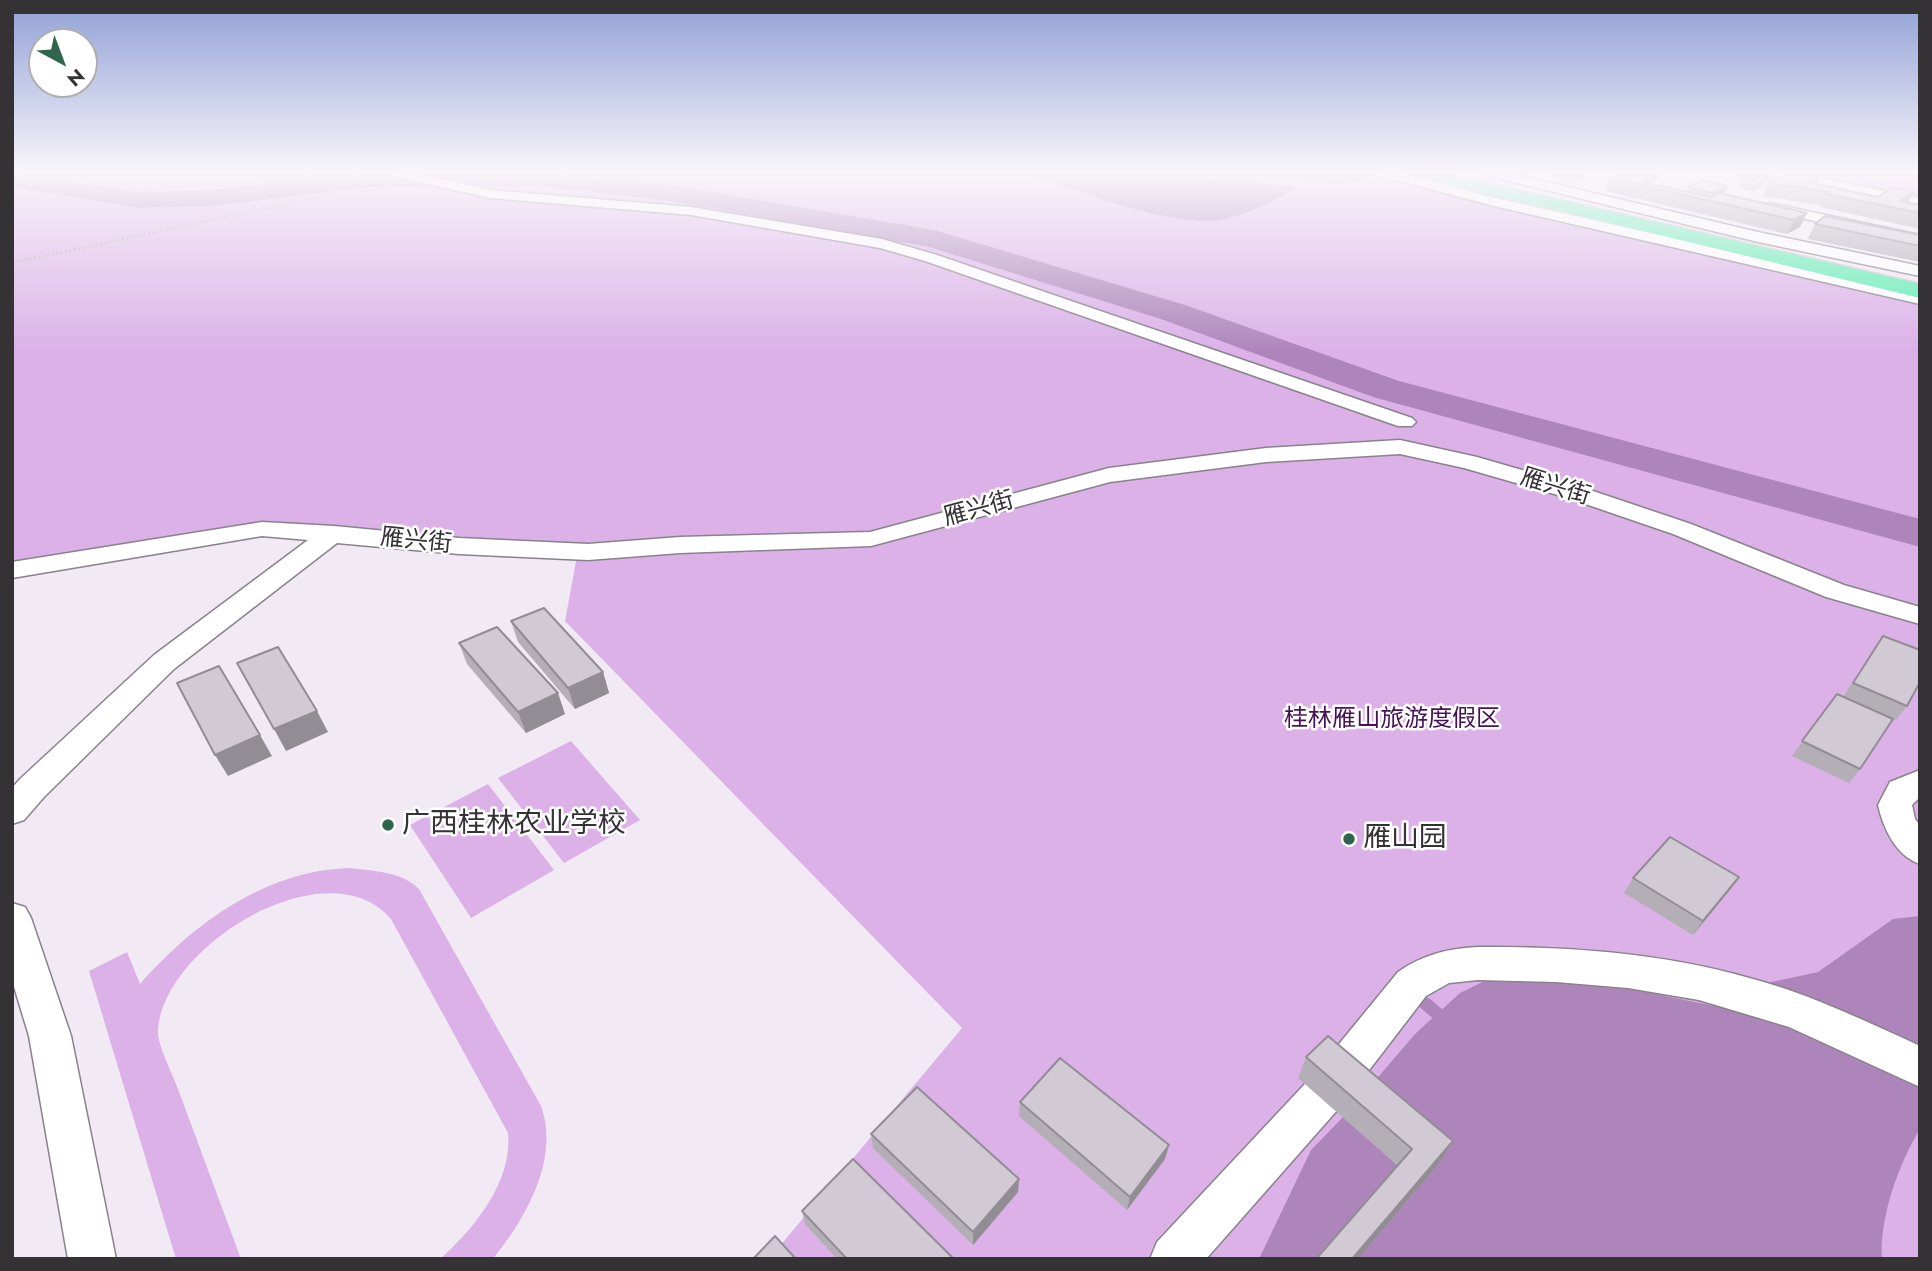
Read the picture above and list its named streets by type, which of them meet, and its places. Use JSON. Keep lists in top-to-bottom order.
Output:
{
  "streets": {
    "street": ["雁兴街"]
  },
  "parks": ["桂林雁山旅游度假区"],
  "places": ["广西桂林农业学校", "雁山园"],
  "north": "bottom right"
}
